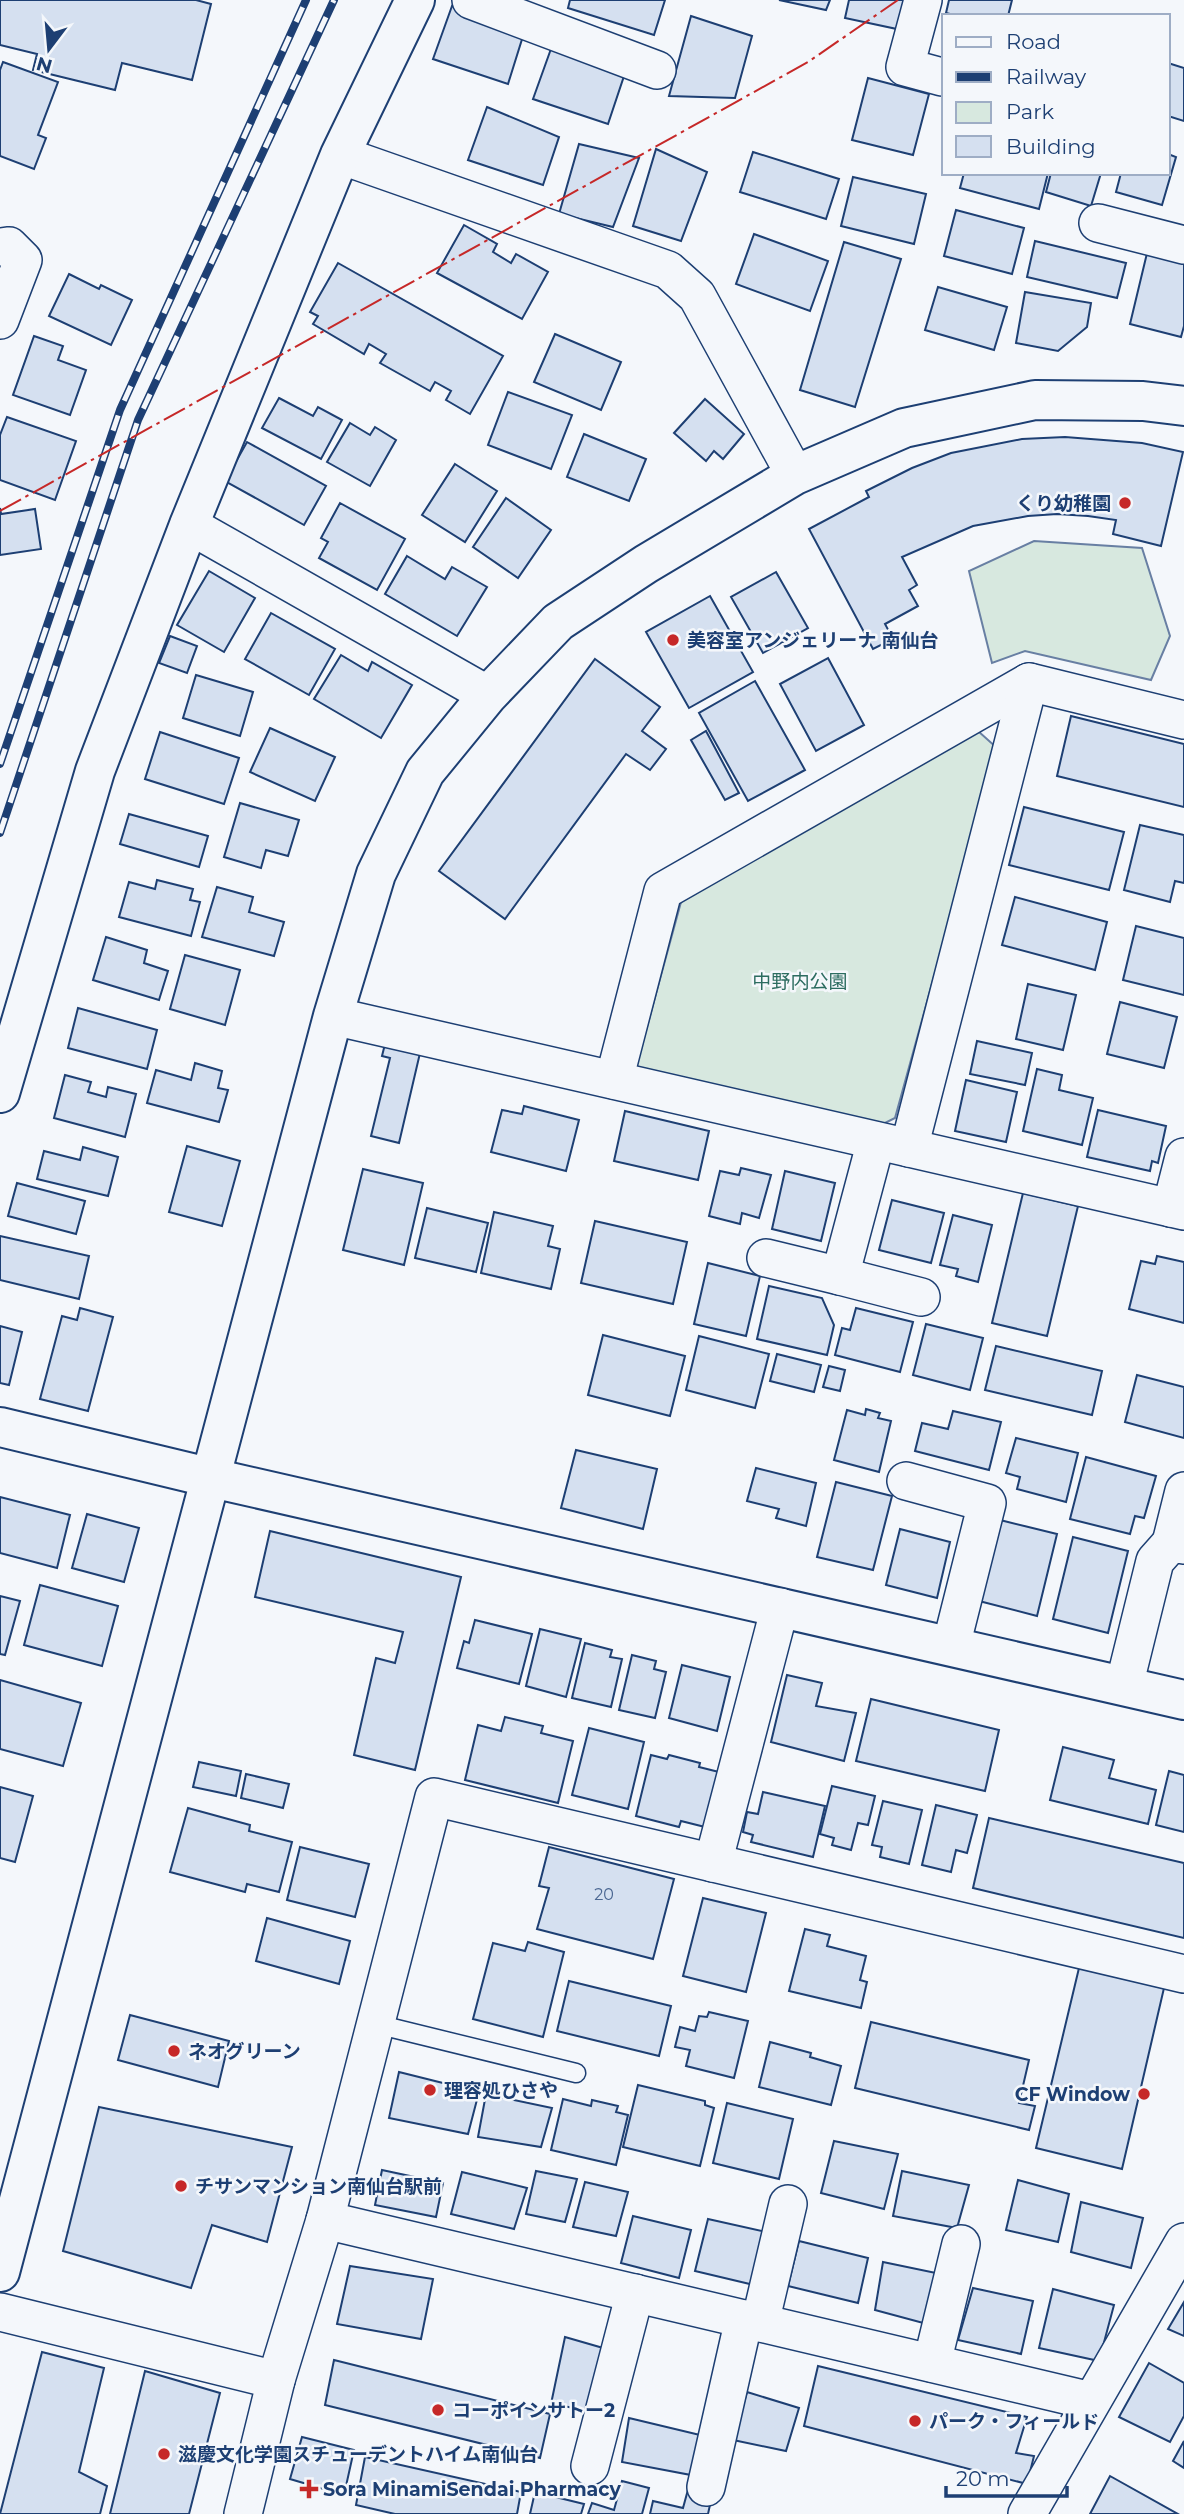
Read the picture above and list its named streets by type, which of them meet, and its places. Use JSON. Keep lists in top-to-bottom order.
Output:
{
  "parks": ["中野内公園"],
  "places": {
    "other": [
      "くり幼稚園",
      "美容室アンジェリーナ 南仙台",
      "ネオグリーン",
      "理容処ひさや",
      "CF Window",
      "チサンマンション南仙台駅前",
      "コーポインサトー2",
      "パーク・フィールド",
      "滋慶文化学園スチューデントハイム南仙台"
    ],
    "health": ["Sora MinamiSendai Pharmacy"]
  },
  "house_numbers": ["20"],
  "legend": [
    "Road",
    "Railway",
    "Park",
    "Building"
  ],
  "scale_bar": "20 m",
  "north": "bottom"
}
